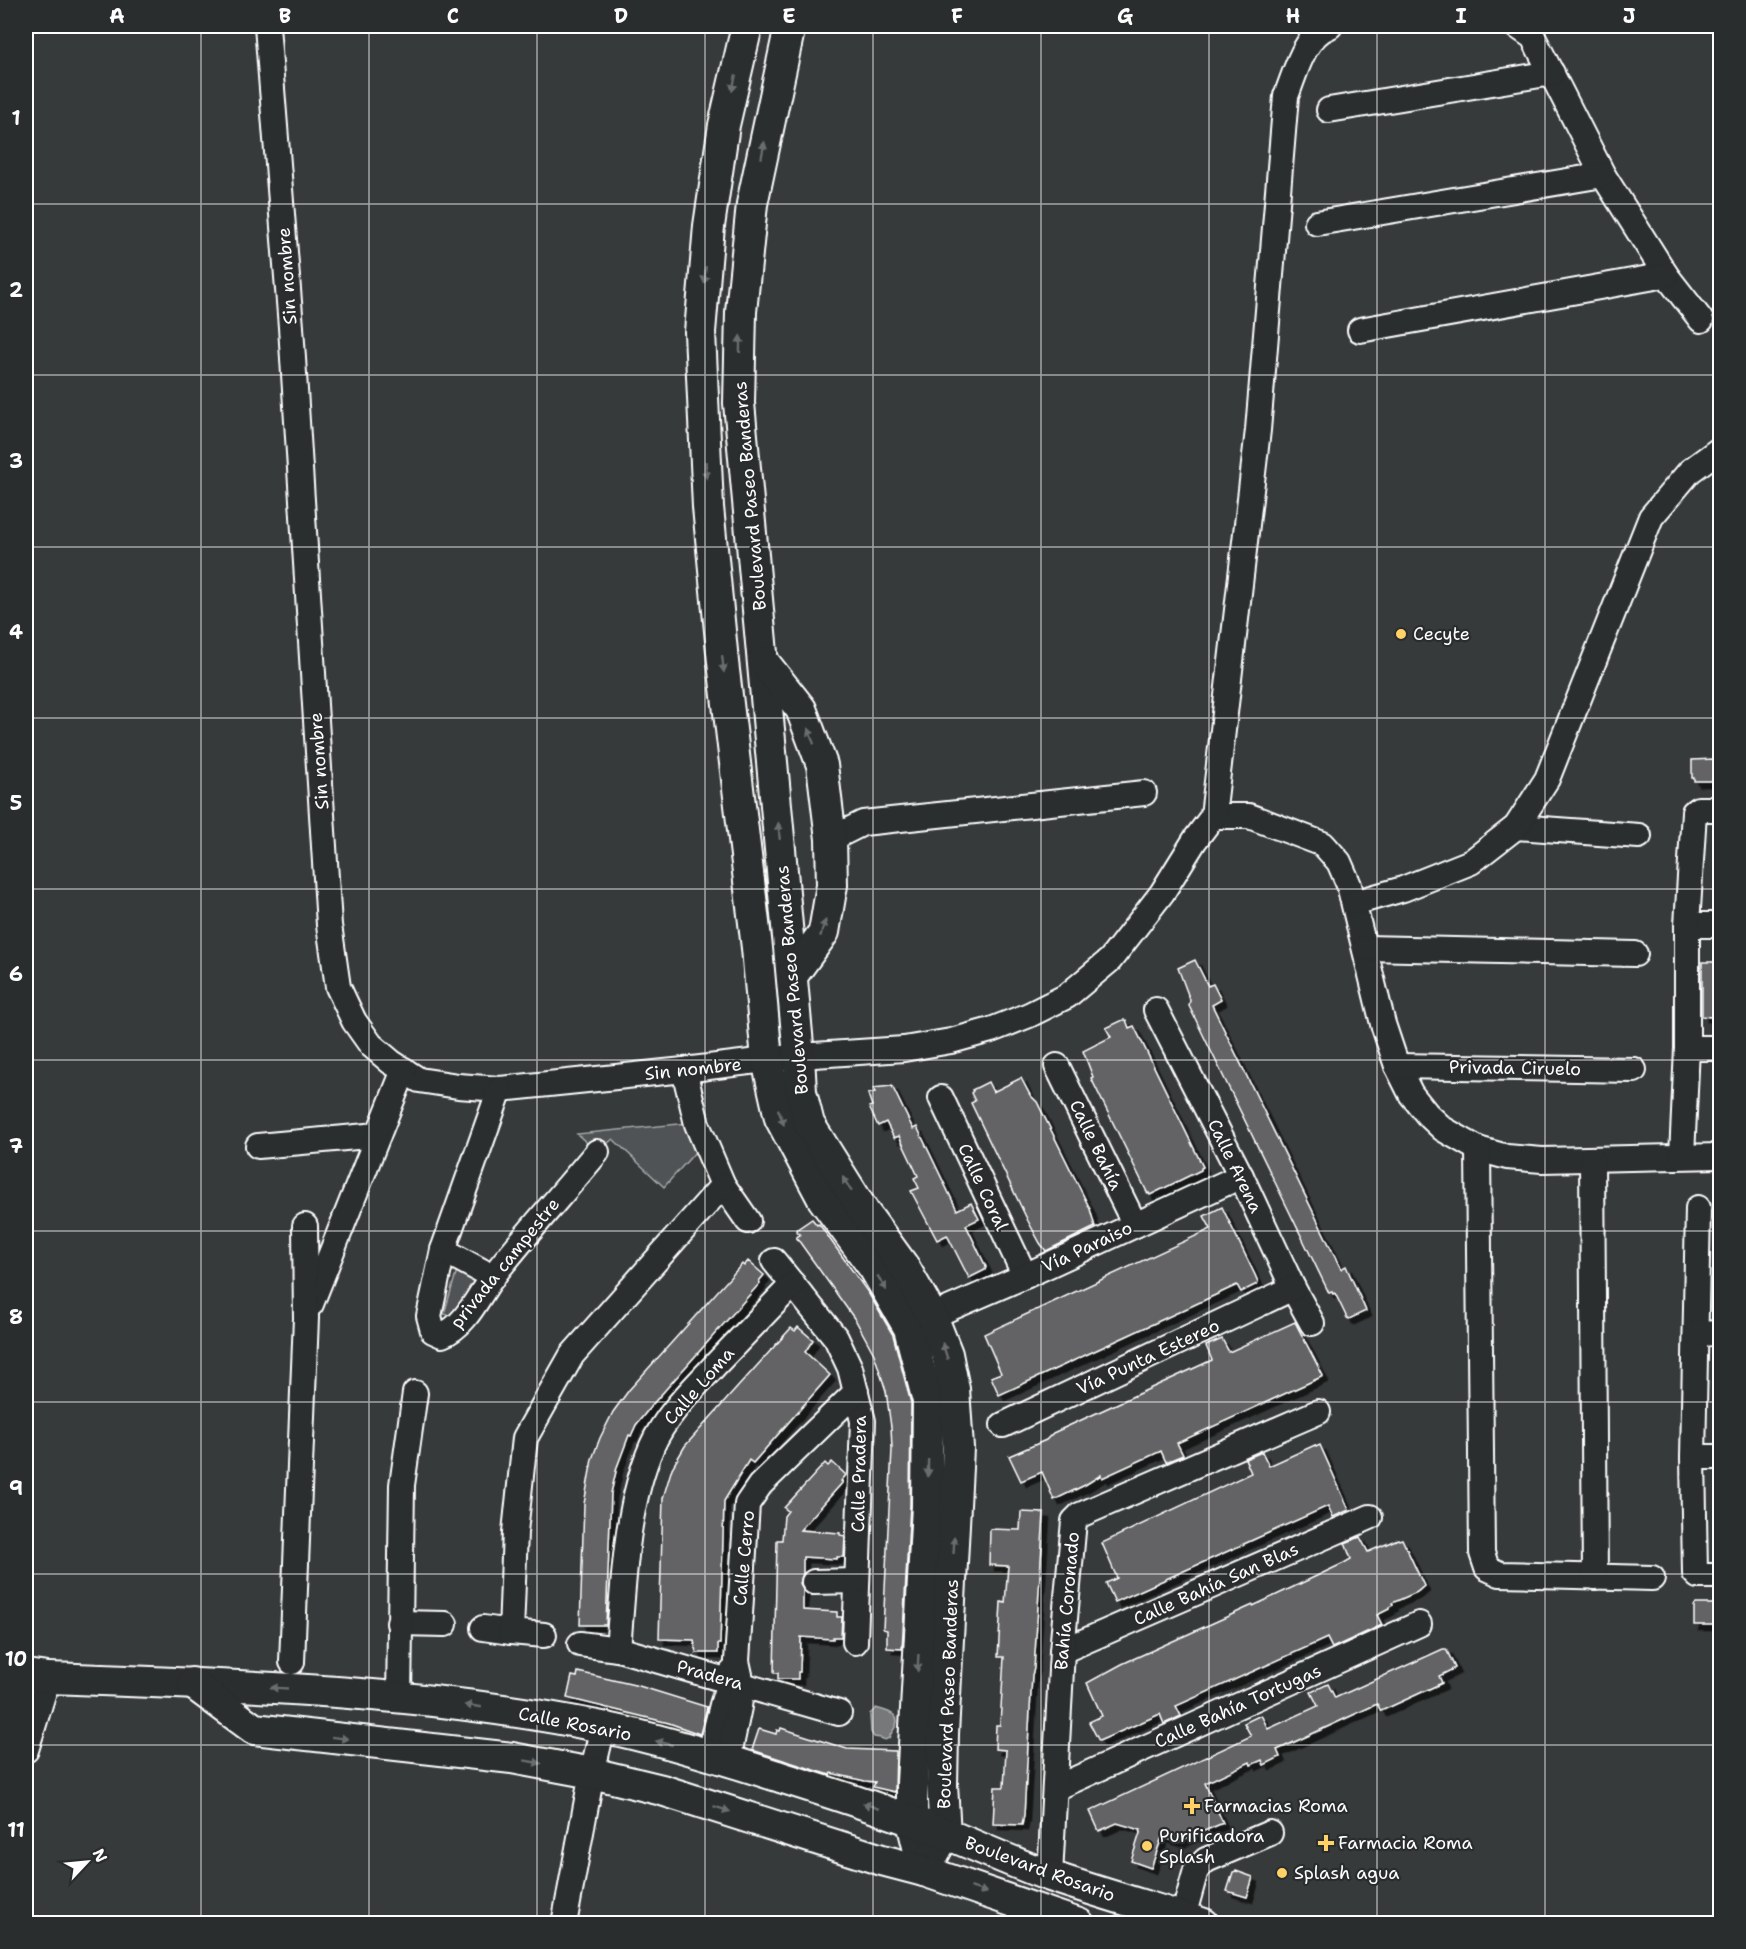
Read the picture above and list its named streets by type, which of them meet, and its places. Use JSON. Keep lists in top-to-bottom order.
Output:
{
  "streets": {
    "main road": ["Boulevard Paseo Banderas", "Calle Rosario", "Boulevard Rosario"],
    "street": [
      "Sin nombre",
      "Privada Ciruelo",
      "Calle Bahía",
      "Calle Arena",
      "Calle Coral",
      "Vía Paraiso",
      "privada campestre",
      "Vía Punta Estereo",
      "Calle Loma",
      "Calle Pradera",
      "Calle Cerro",
      "Calle Bahía San Blas",
      "Bahía Coronado",
      "Pradera",
      "Calle Bahía Tortugas"
    ]
  },
  "crossings": [
    ["Sin nombre", "Boulevard Paseo Banderas"],
    ["Sin nombre", "privada campestre"],
    ["Boulevard Paseo Banderas", "Vía Paraiso"],
    ["Boulevard Paseo Banderas", "Calle Rosario"],
    ["Boulevard Paseo Banderas", "Boulevard Rosario"],
    ["Calle Bahía", "Vía Paraiso"],
    ["Calle Arena", "Vía Paraiso"],
    ["Calle Arena", "Vía Punta Estereo"],
    ["Calle Coral", "Vía Paraiso"],
    ["Calle Loma", "Calle Pradera"],
    ["Calle Loma", "Pradera"],
    ["Calle Pradera", "Calle Cerro"],
    ["Calle Cerro", "Pradera"],
    ["Calle Cerro", "Calle Rosario"],
    ["Calle Bahía San Blas", "Bahía Coronado"],
    ["Bahía Coronado", "Calle Bahía Tortugas"],
    ["Bahía Coronado", "Boulevard Rosario"],
    ["Calle Rosario", "Boulevard Rosario"]
  ],
  "places": {
    "other": ["Cecyte", "Purificadora Splash", "Splash agua"],
    "health": ["Farmacias Roma", "Farmacia Roma"]
  },
  "north": "top right",
  "grid": {
    "columns": [
      "A",
      "B",
      "C",
      "D",
      "E",
      "F",
      "G",
      "H",
      "I",
      "J"
    ],
    "rows": [
      "1",
      "2",
      "3",
      "4",
      "5",
      "6",
      "7",
      "8",
      "9",
      "10",
      "11"
    ]
  }
}
